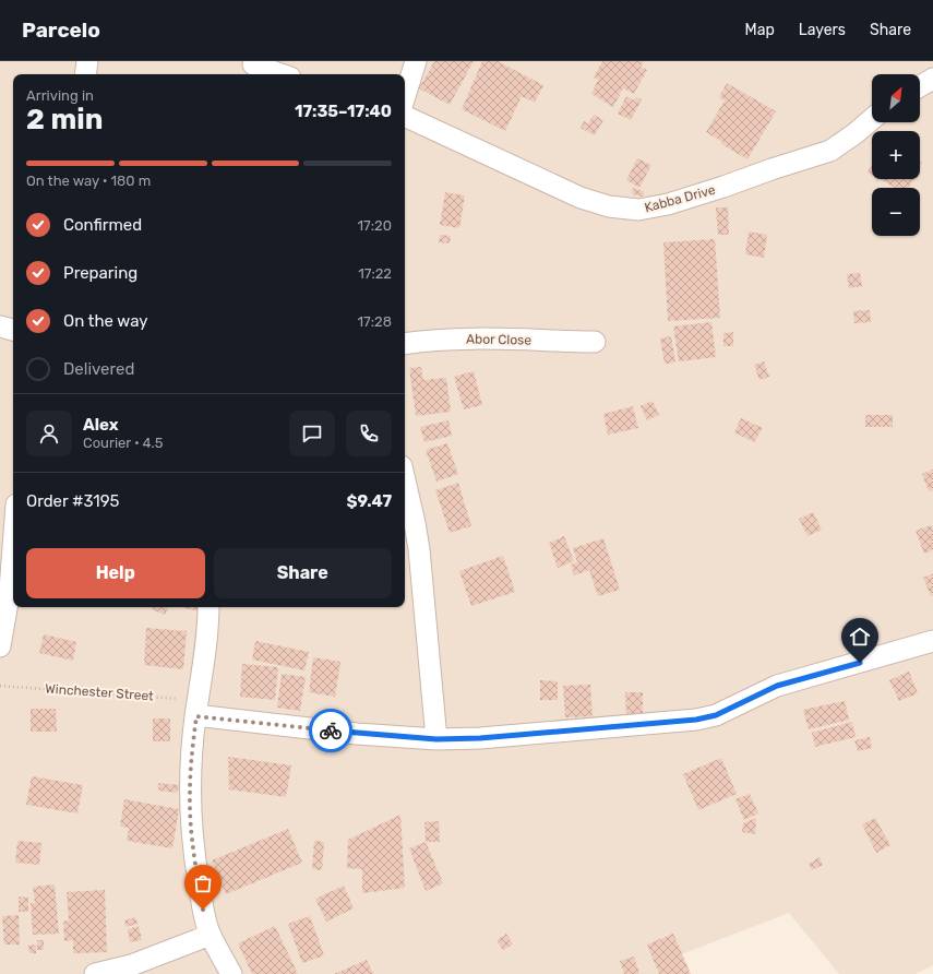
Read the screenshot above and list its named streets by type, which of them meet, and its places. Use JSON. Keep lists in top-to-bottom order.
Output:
{
  "streets": {
    "street": ["Kabba Drive", "Abor Close"],
    "path": ["Winchester Street"]
  },
  "north": "top right",
  "page": {
    "header": "Parcelo",
    "nav": ["Map", "Layers", "Share"],
    "map_buttons": ["+", "−"],
    "heading": ["2 min", "Arriving in", "17:35–17:40"],
    "panel": [
      "Alex",
      "Courier · 4.5",
      "Order #3195",
      "$9.47"
    ],
    "bar": "On the way · 180 m",
    "list": [
      ["Confirmed", "17:20"],
      ["Preparing", "17:22"],
      ["On the way", "17:28"],
      "Delivered"
    ],
    "buttons": ["Help", "Share"]
  }
}
